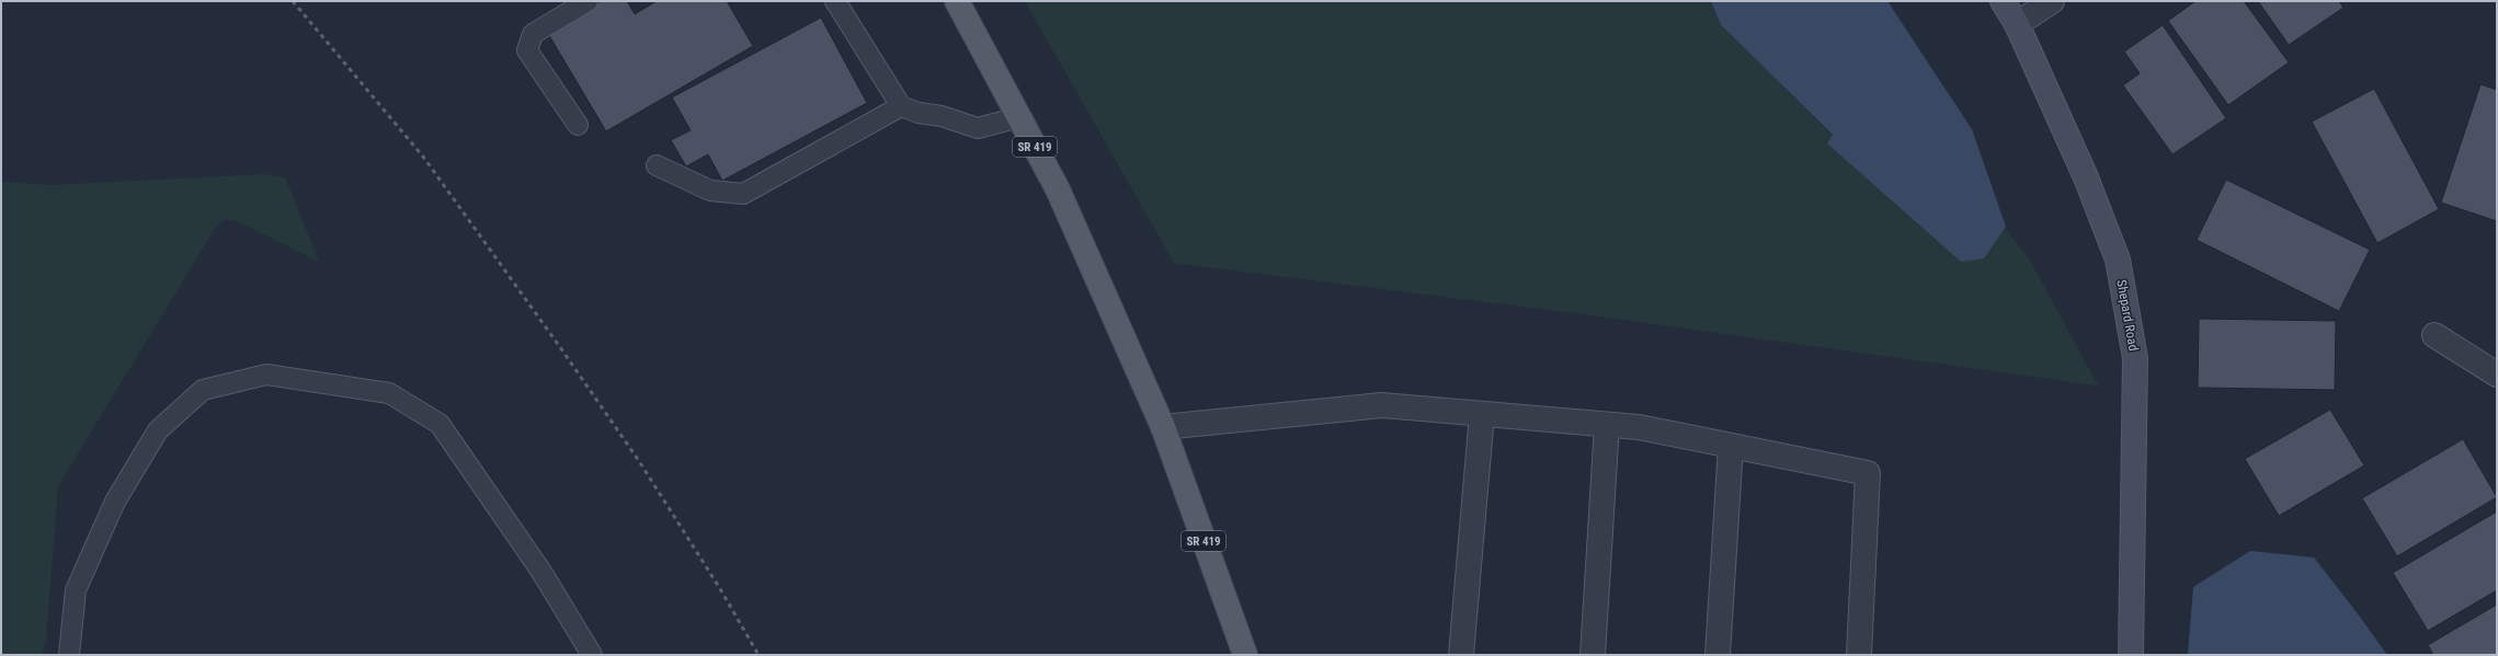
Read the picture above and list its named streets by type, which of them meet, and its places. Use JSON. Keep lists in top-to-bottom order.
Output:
{
  "streets": {
    "main road": ["SR 419"],
    "street": ["Shepard Road"]
  }
}
